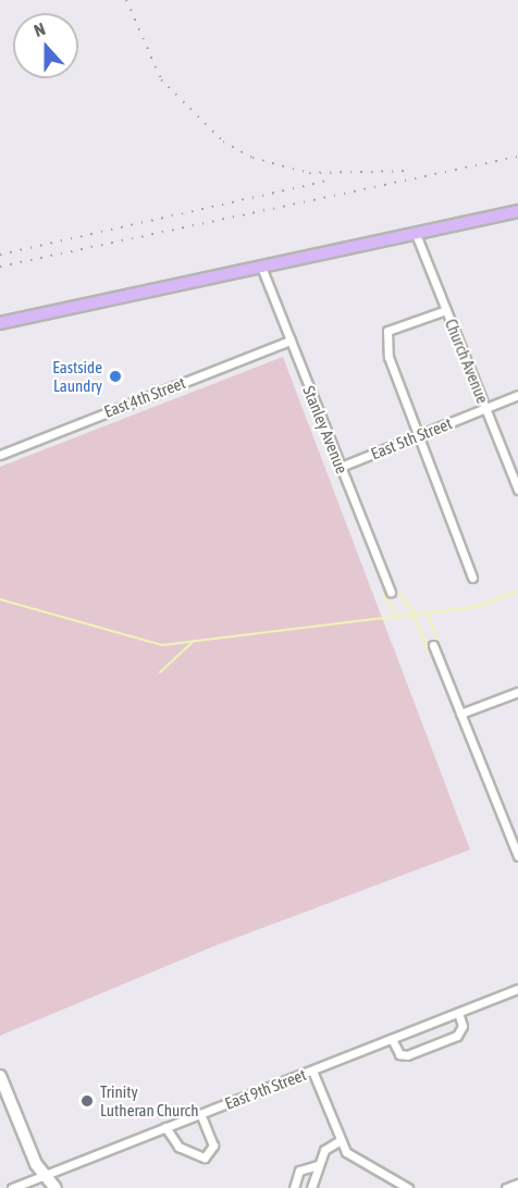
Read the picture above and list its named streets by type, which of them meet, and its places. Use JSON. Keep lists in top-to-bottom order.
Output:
{
  "streets": {
    "street": [
      "Church Avenue",
      "East 4th Street",
      "Stanley Avenue",
      "East 5th Street",
      "East 9th Street"
    ]
  },
  "crossings": [
    ["Church Avenue", "East 5th Street"],
    ["East 4th Street", "Stanley Avenue"],
    ["Stanley Avenue", "East 5th Street"]
  ],
  "places": ["Eastside Laundry", "Trinity Lutheran Church"],
  "north": "top"
}
